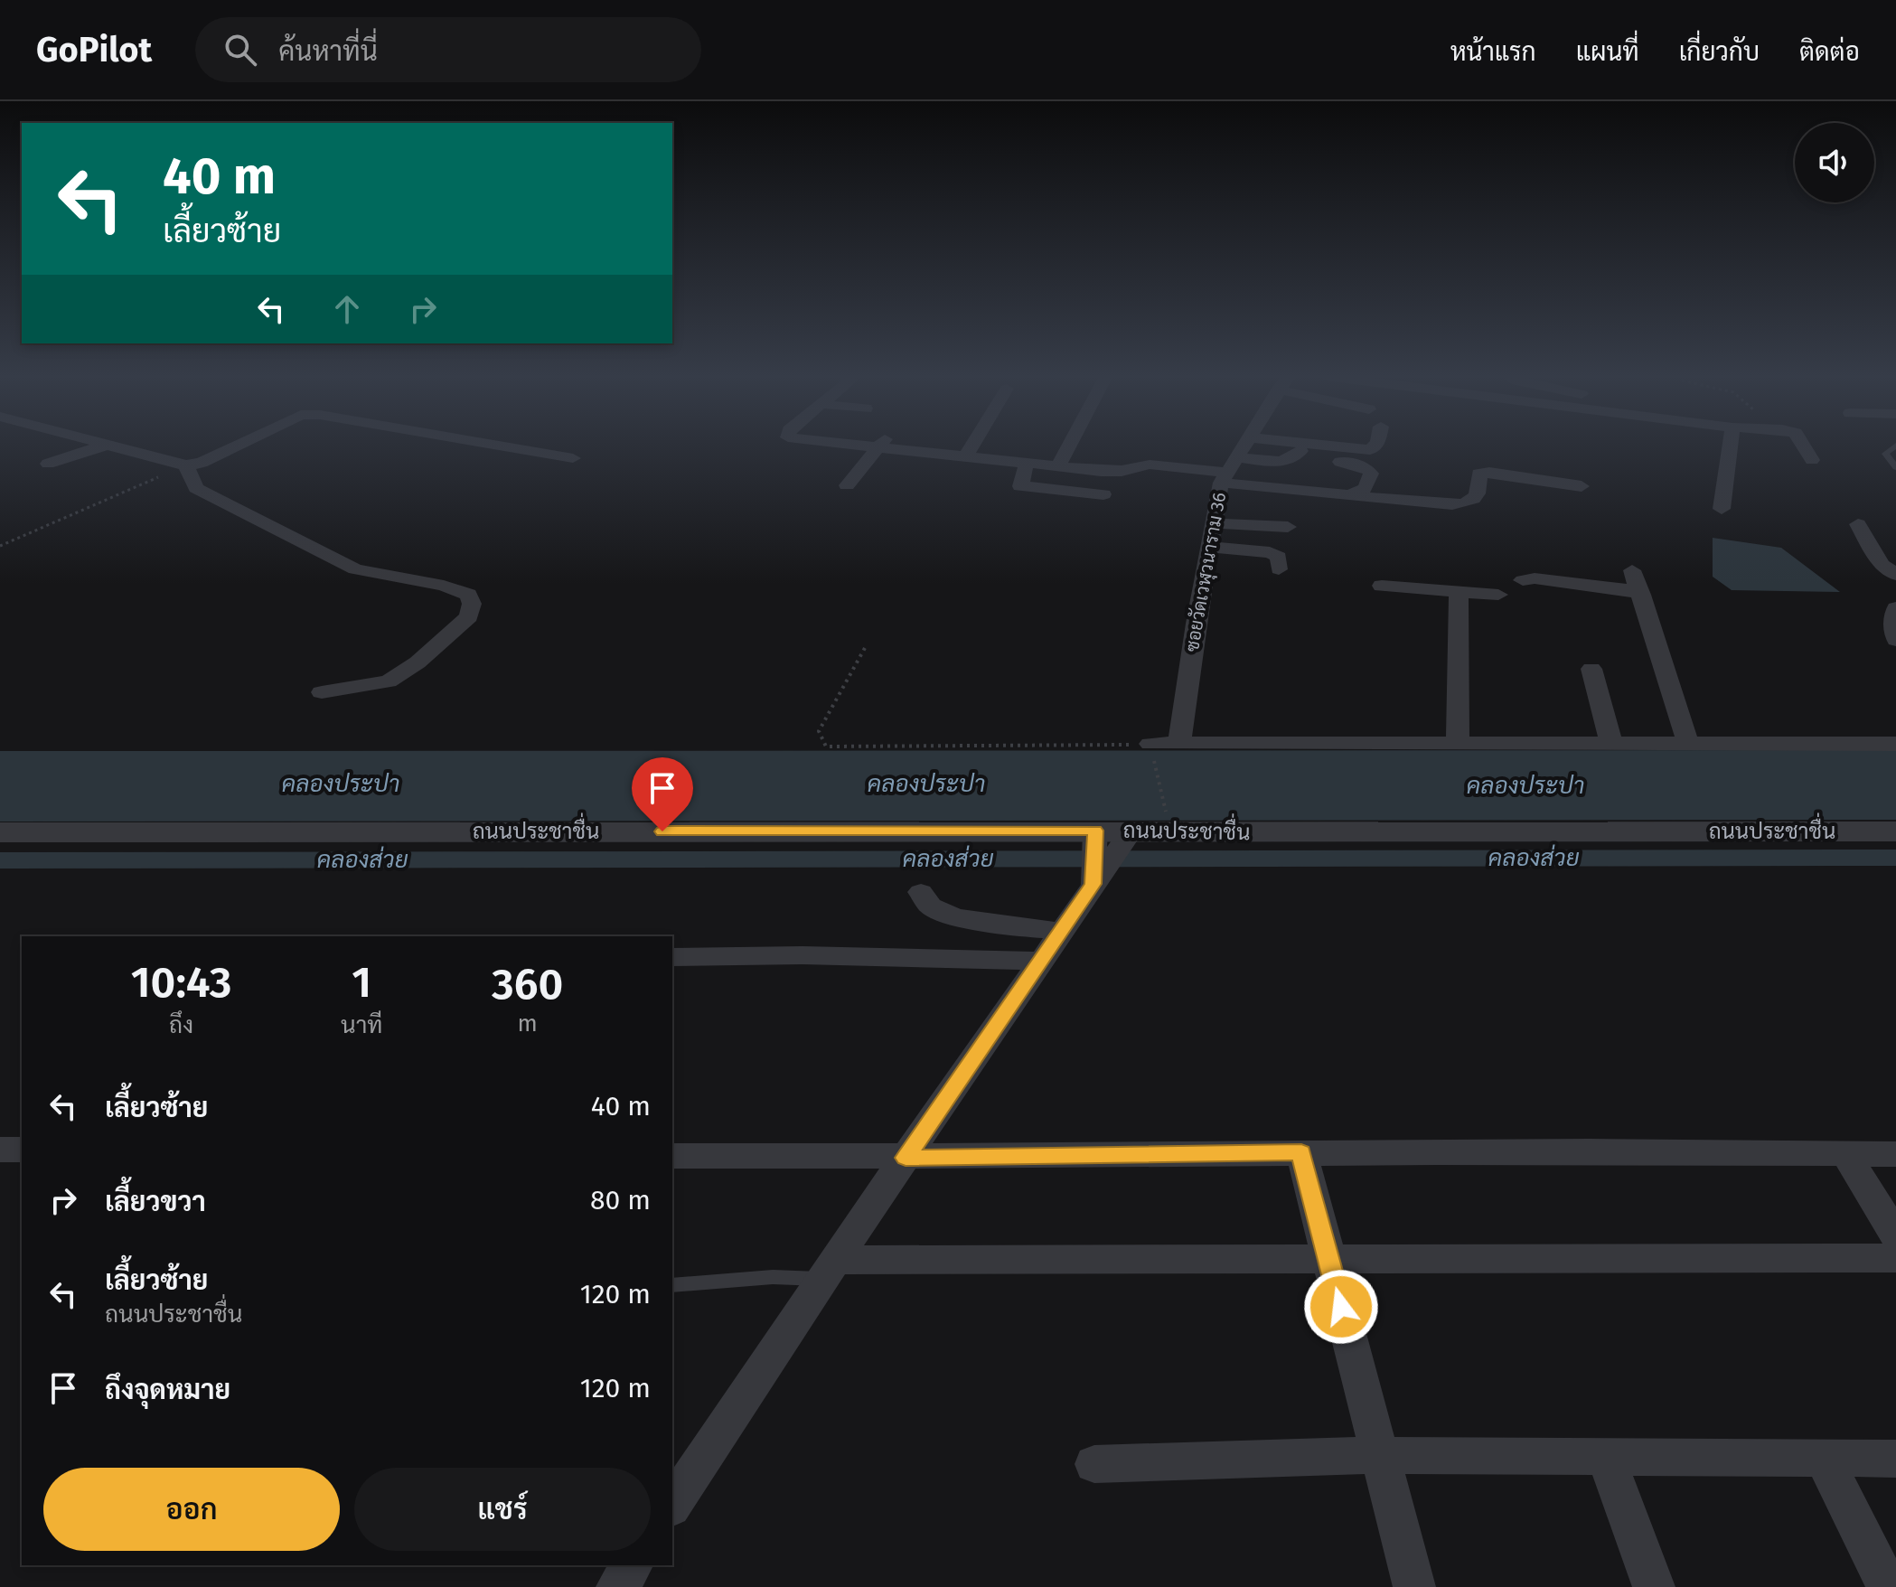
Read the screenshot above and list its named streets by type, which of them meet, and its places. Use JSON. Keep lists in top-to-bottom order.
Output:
{
  "streets": {
    "street": ["ซอยวัดเวฬุวนาราม 36", "ถนนประชาชื่น"]
  },
  "water": ["คลองประปา", "คลองส่วย"],
  "page": {
    "header": "GoPilot",
    "search": "ค้นหาที่นี่",
    "nav": [
      "หน้าแรก",
      "แผนที่",
      "เกี่ยวกับ",
      "ติดต่อ"
    ],
    "turn": ["40 m", "เลี้ยวซ้าย"],
    "eta": [
      "10:43",
      "ถึง",
      "1",
      "นาที",
      "360",
      "m"
    ],
    "list": [
      {
        "name": "เลี้ยวซ้าย",
        "value": "40 m"
      },
      {
        "name": "เลี้ยวขวา",
        "value": "80 m"
      },
      {
        "name": "เลี้ยวซ้าย",
        "note": "ถนนประชาชื่น",
        "value": "120 m"
      },
      {
        "name": "ถึงจุดหมาย",
        "value": "120 m"
      }
    ],
    "buttons": ["ออก", "แชร์"]
  }
}
